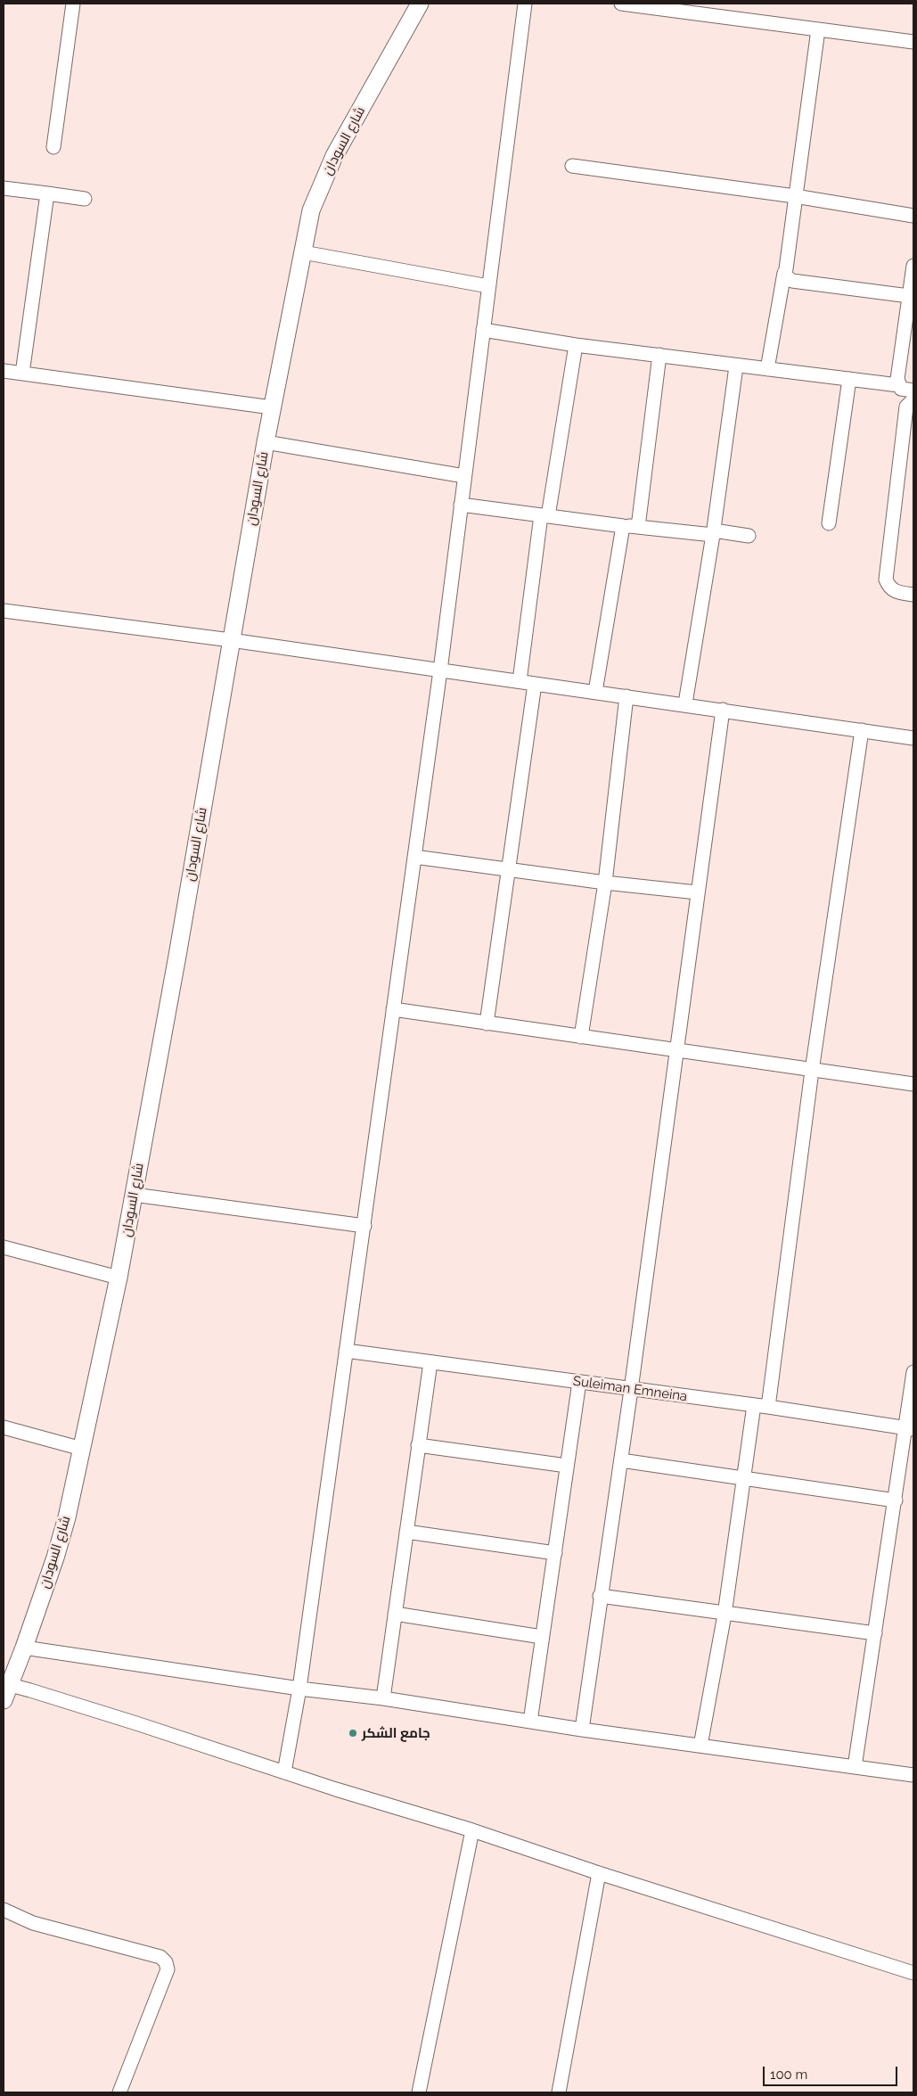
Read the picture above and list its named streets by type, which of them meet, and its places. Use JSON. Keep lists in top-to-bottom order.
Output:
{
  "streets": {
    "main road": ["شارع السودان"],
    "street": ["Suleiman Emneina"]
  },
  "places": ["جامع الشكر"],
  "scale_bar": "100 m"
}
